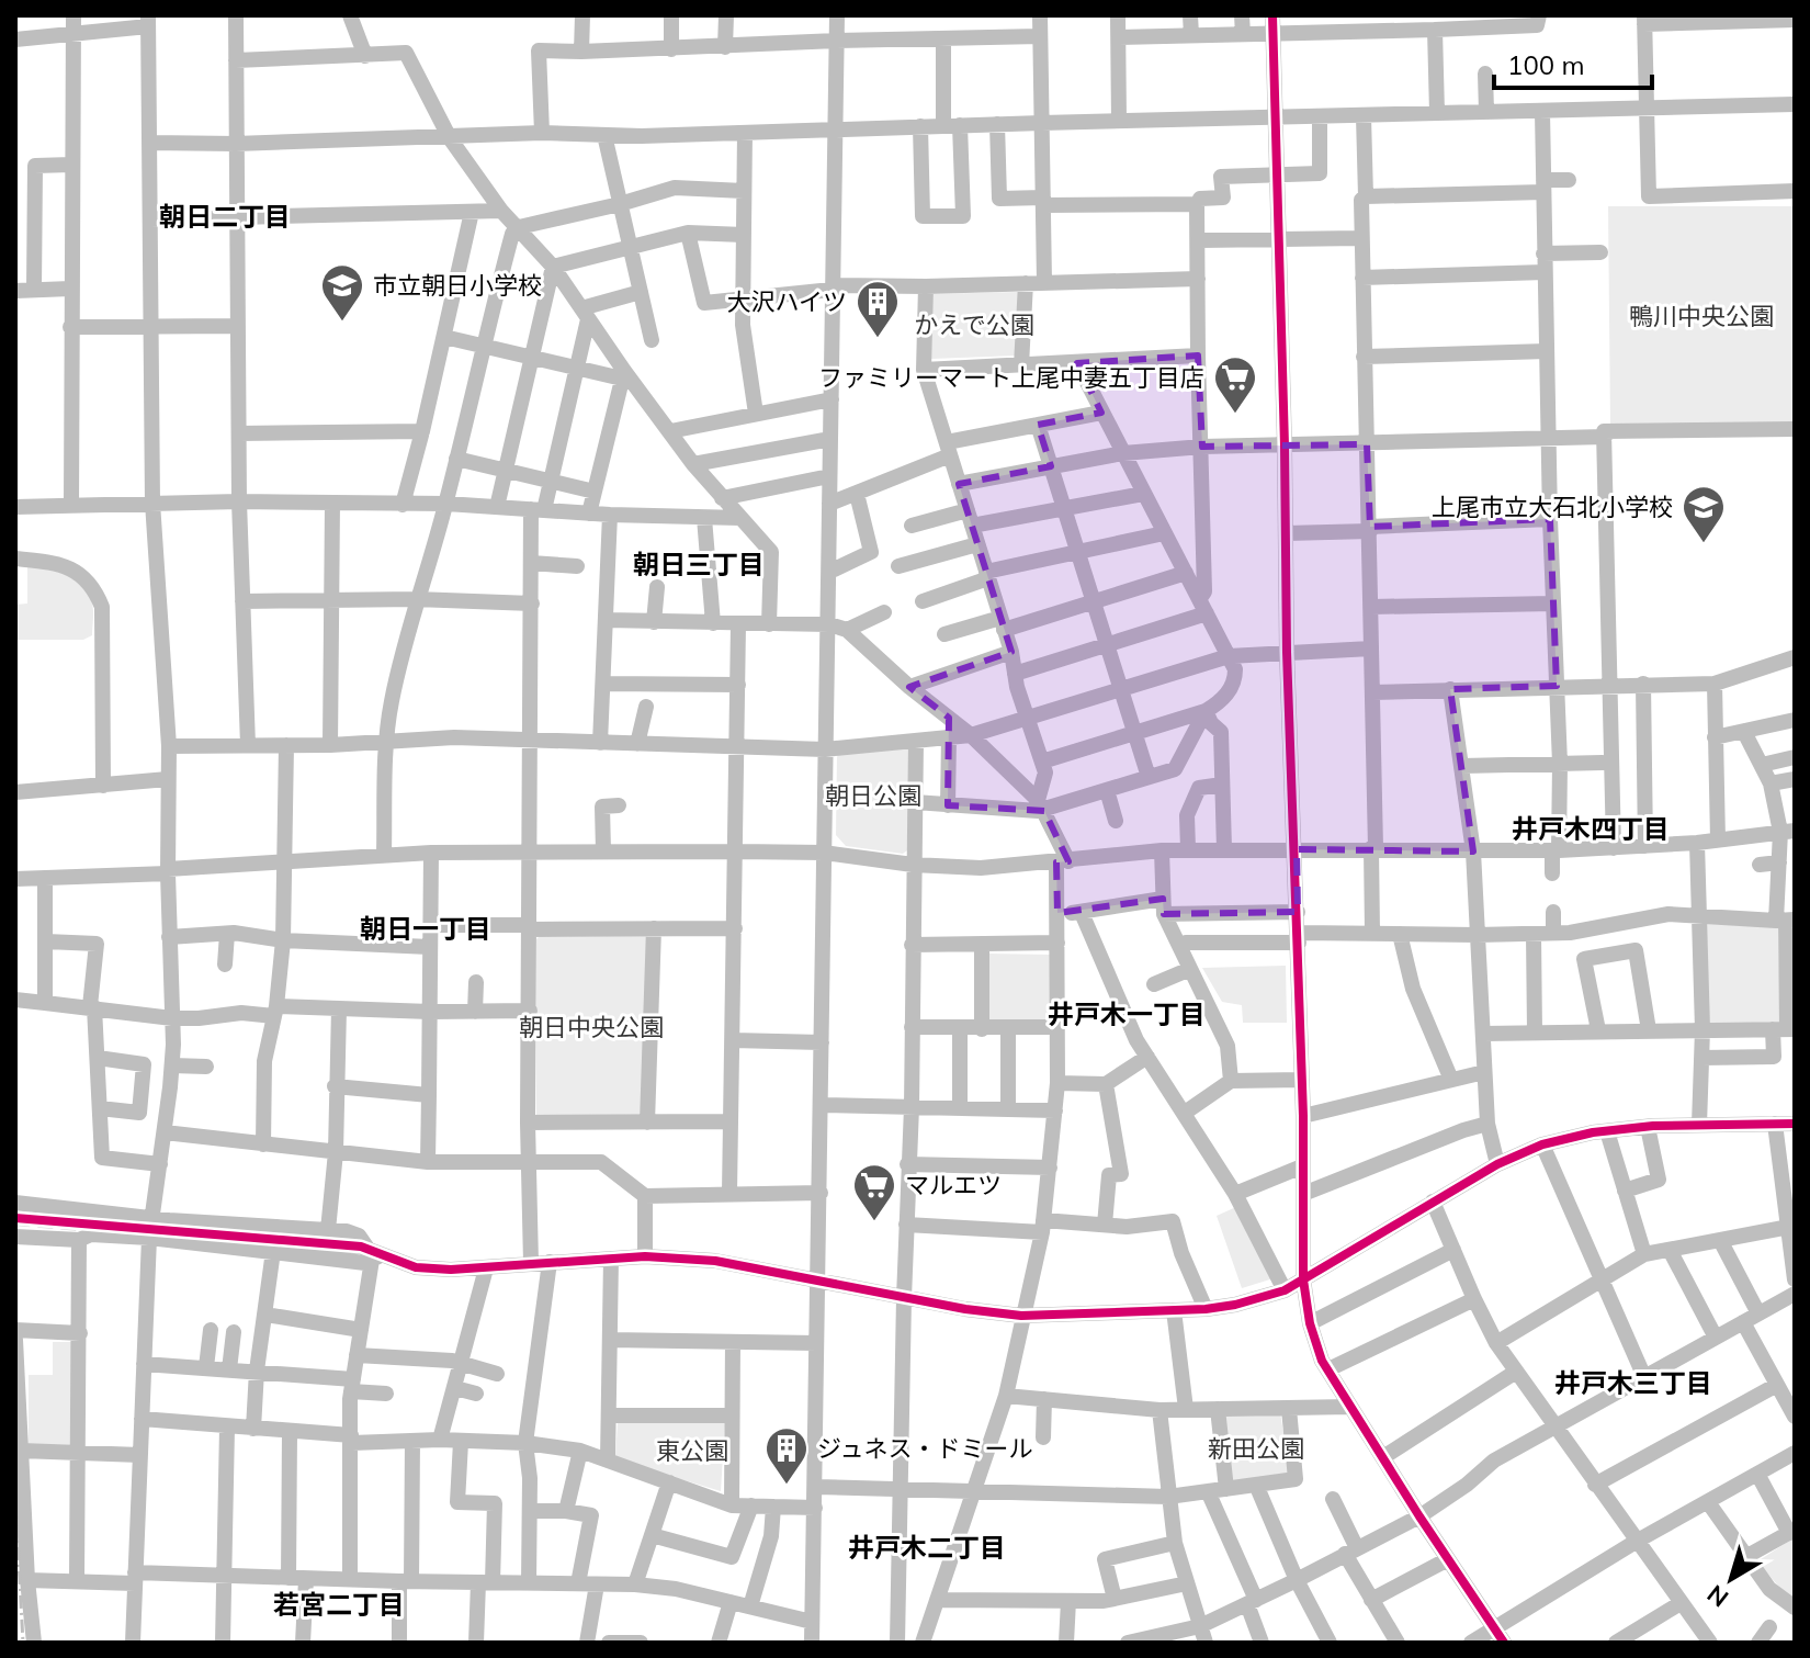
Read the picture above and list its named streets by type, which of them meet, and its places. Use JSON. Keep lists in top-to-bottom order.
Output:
{
  "districts": [
    "朝日二丁目",
    "朝日三丁目",
    "井戸木四丁目",
    "朝日一丁目",
    "井戸木一丁目",
    "井戸木三丁目",
    "井戸木二丁目",
    "若宮二丁目"
  ],
  "parks": [
    "鴨川中央公園",
    "かえで公園",
    "朝日公園",
    "朝日中央公園",
    "新田公園",
    "東公園"
  ],
  "places": {
    "school or university": ["市立朝日小学校", "上尾市立大石北小学校"],
    "building": ["大沢ハイツ", "ジュネス・ドミール"],
    "supermarket": ["ファミリーマート上尾中妻五丁目店", "マルエツ"]
  },
  "scale_bar": "100 m",
  "north": "bottom left"
}
